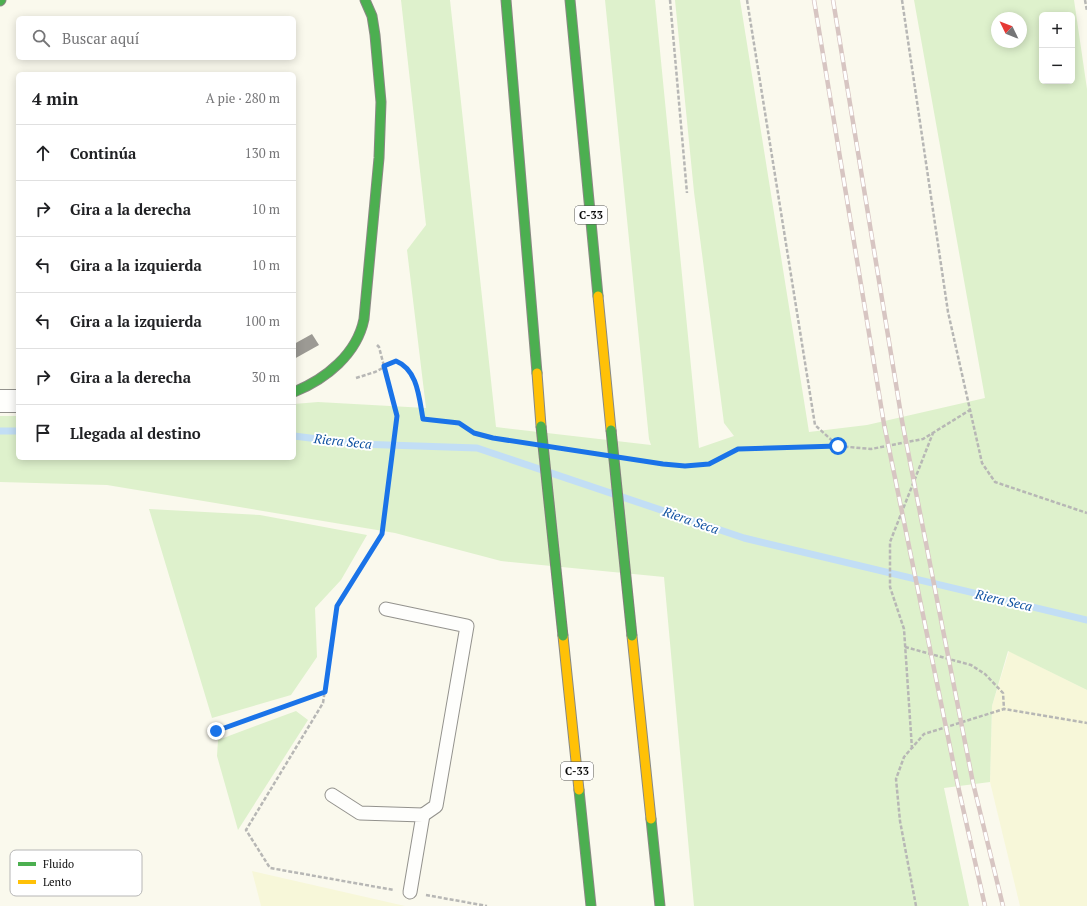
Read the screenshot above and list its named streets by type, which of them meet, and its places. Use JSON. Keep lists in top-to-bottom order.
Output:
{
  "streets": {
    "main road": ["C-33"]
  },
  "water": ["Riera Seca"],
  "legend": ["Fluido", "Lento"],
  "north": "top left",
  "page": {
    "map_buttons": ["+", "−"],
    "search": "Buscar aquí",
    "heading": ["4 min", "A pie · 280 m"],
    "list": [
      ["Continúa", "130 m"],
      ["Gira a la derecha", "10 m"],
      ["Gira a la izquierda", "10 m"],
      ["Gira a la izquierda", "100 m"],
      ["Gira a la derecha", "30 m"],
      "Llegada al destino"
    ]
  }
}
